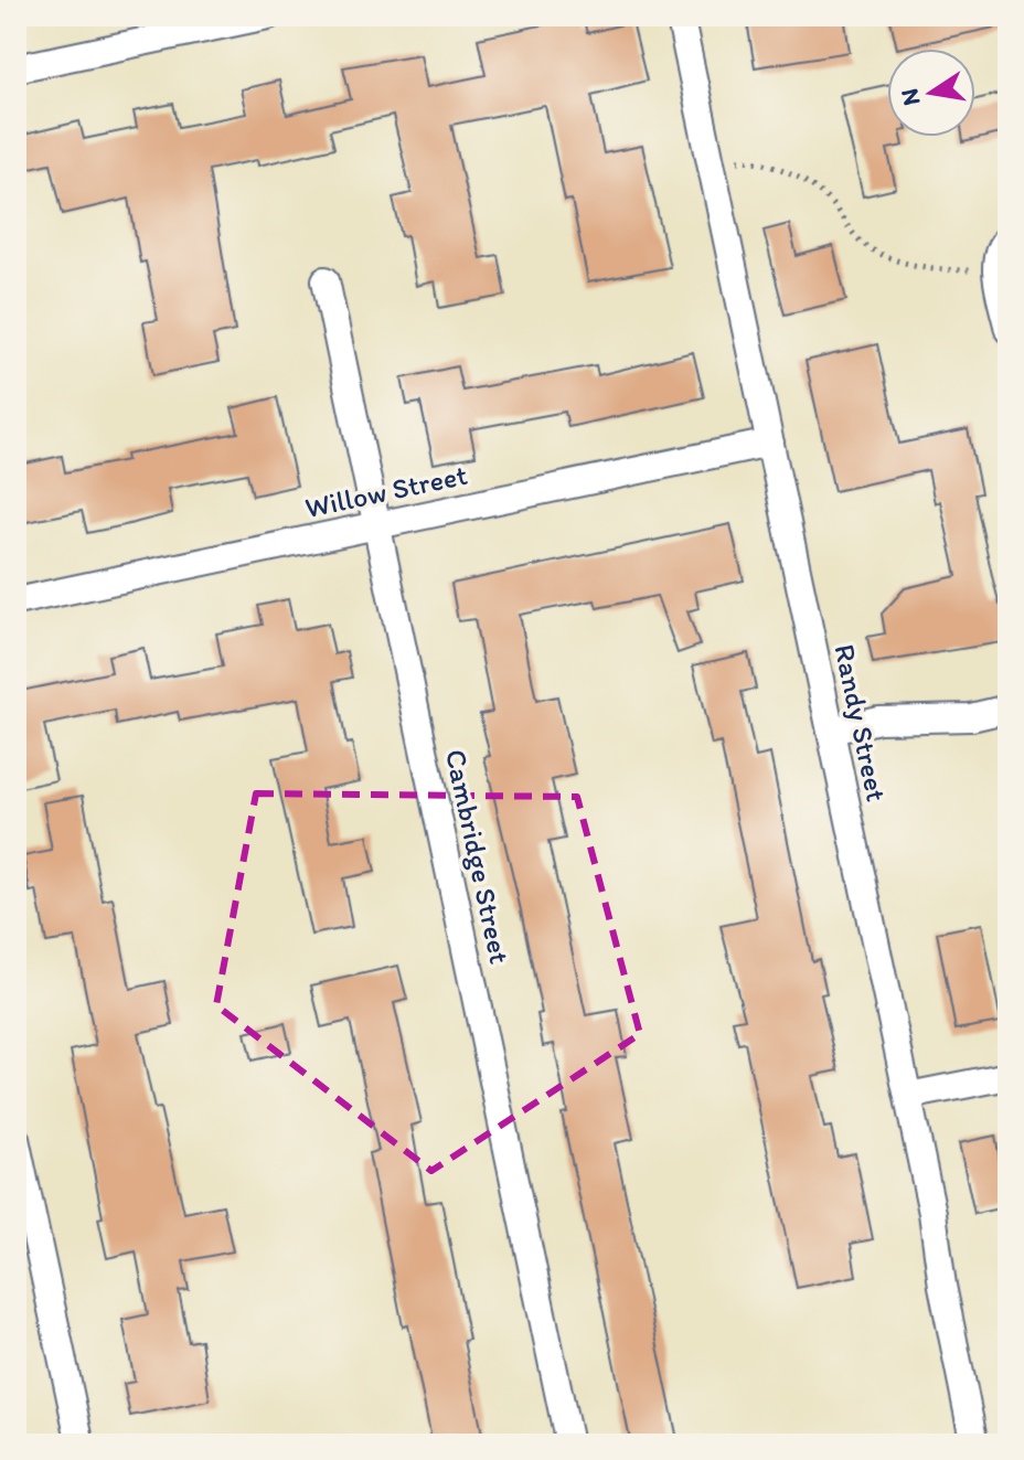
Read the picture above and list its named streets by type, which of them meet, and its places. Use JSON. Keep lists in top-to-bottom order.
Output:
{
  "streets": {
    "street": ["Willow Street", "Randy Street", "Cambridge Street"]
  },
  "crossings": [
    ["Willow Street", "Randy Street"],
    ["Willow Street", "Cambridge Street"]
  ],
  "north": "left"
}
